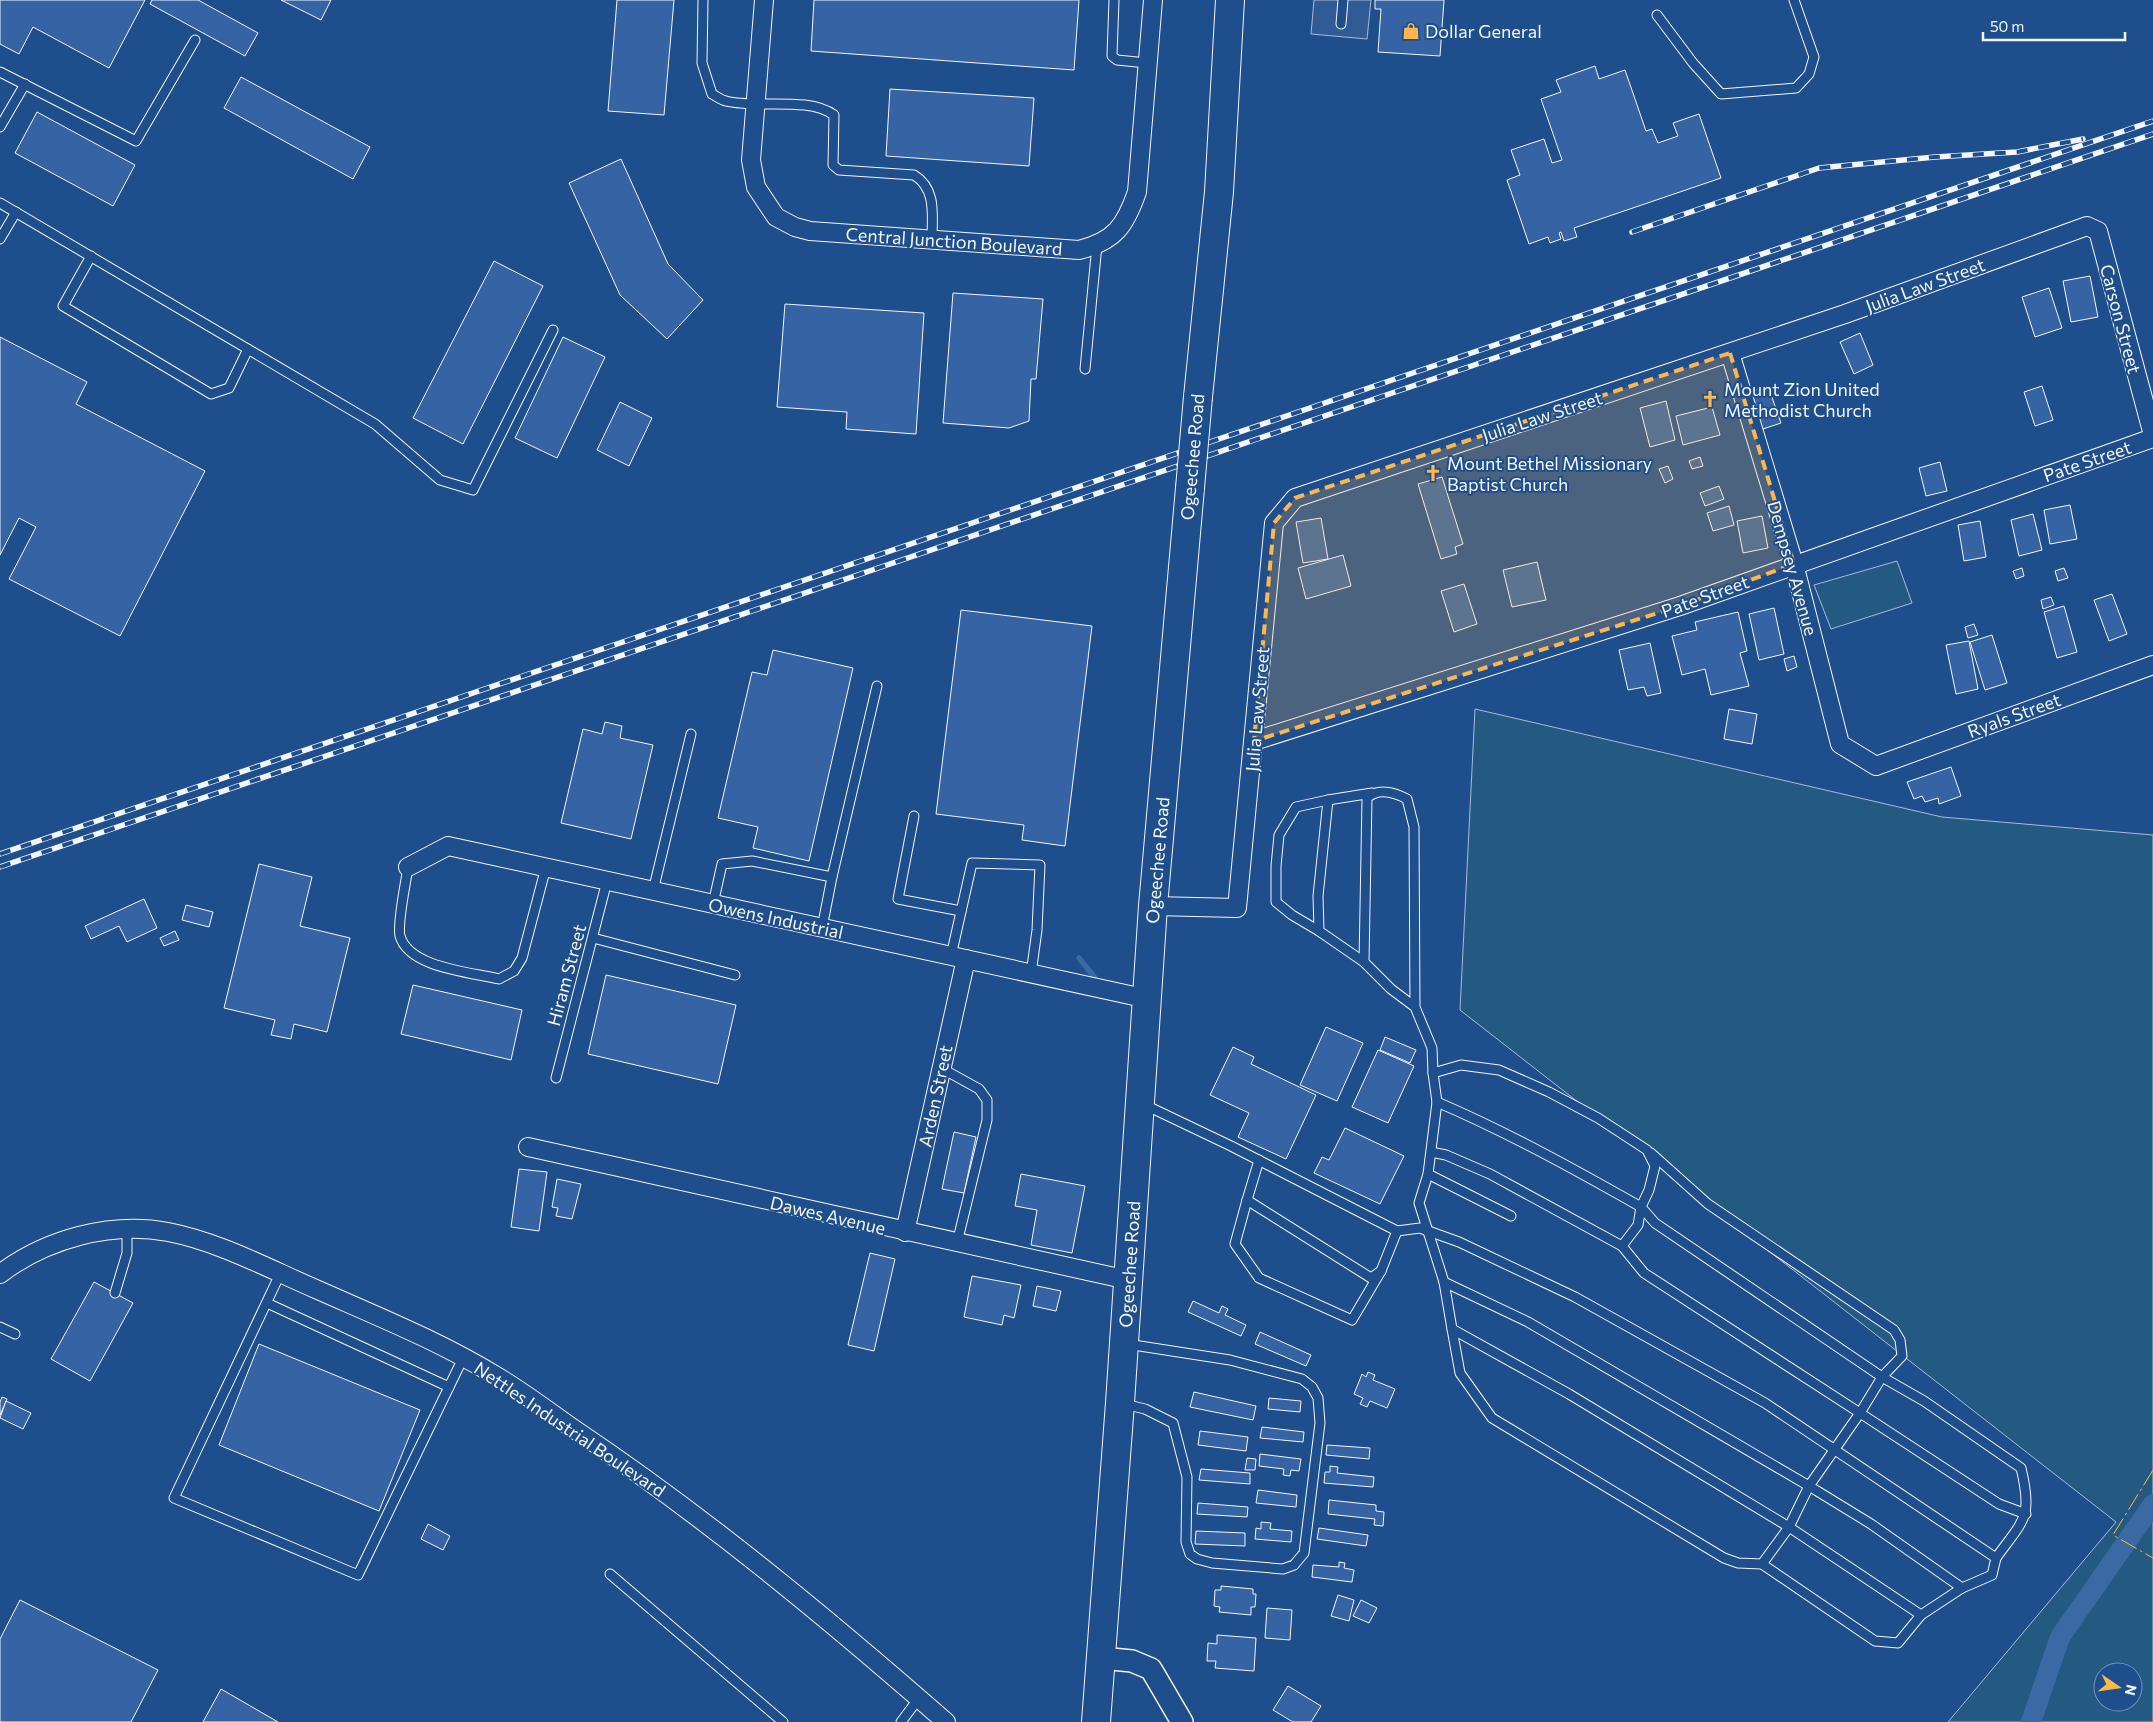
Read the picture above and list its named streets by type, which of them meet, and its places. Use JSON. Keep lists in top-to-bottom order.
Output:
{
  "streets": {
    "main road": ["Ogeechee Road"],
    "street": [
      "Central Junction Boulevard",
      "Julia Law Street",
      "Carson Street",
      "Pate Street",
      "Dempsey Avenue",
      "Ryals Street",
      "Owens Industrial",
      "Arden Street",
      "Dawes Avenue",
      "Nettles Industrial Boulevard"
    ],
    "lane": ["Hiram Street"]
  },
  "crossings": [
    ["Julia Law Street", "Carson Street"],
    ["Julia Law Street", "Ogeechee Road"],
    ["Julia Law Street", "Pate Street"],
    ["Julia Law Street", "Dempsey Avenue"],
    ["Carson Street", "Pate Street"],
    ["Ogeechee Road", "Owens Industrial"],
    ["Ogeechee Road", "Dawes Avenue"],
    ["Pate Street", "Dempsey Avenue"],
    ["Dempsey Avenue", "Ryals Street"],
    ["Owens Industrial", "Hiram Street"],
    ["Owens Industrial", "Arden Street"],
    ["Arden Street", "Dawes Avenue"]
  ],
  "places": {
    "shop": ["Dollar General"],
    "church": ["Mount Zion United Methodist Church", "Mount Bethel Missionary Baptist Church"]
  },
  "scale_bar": "50 m",
  "north": "right"
}
